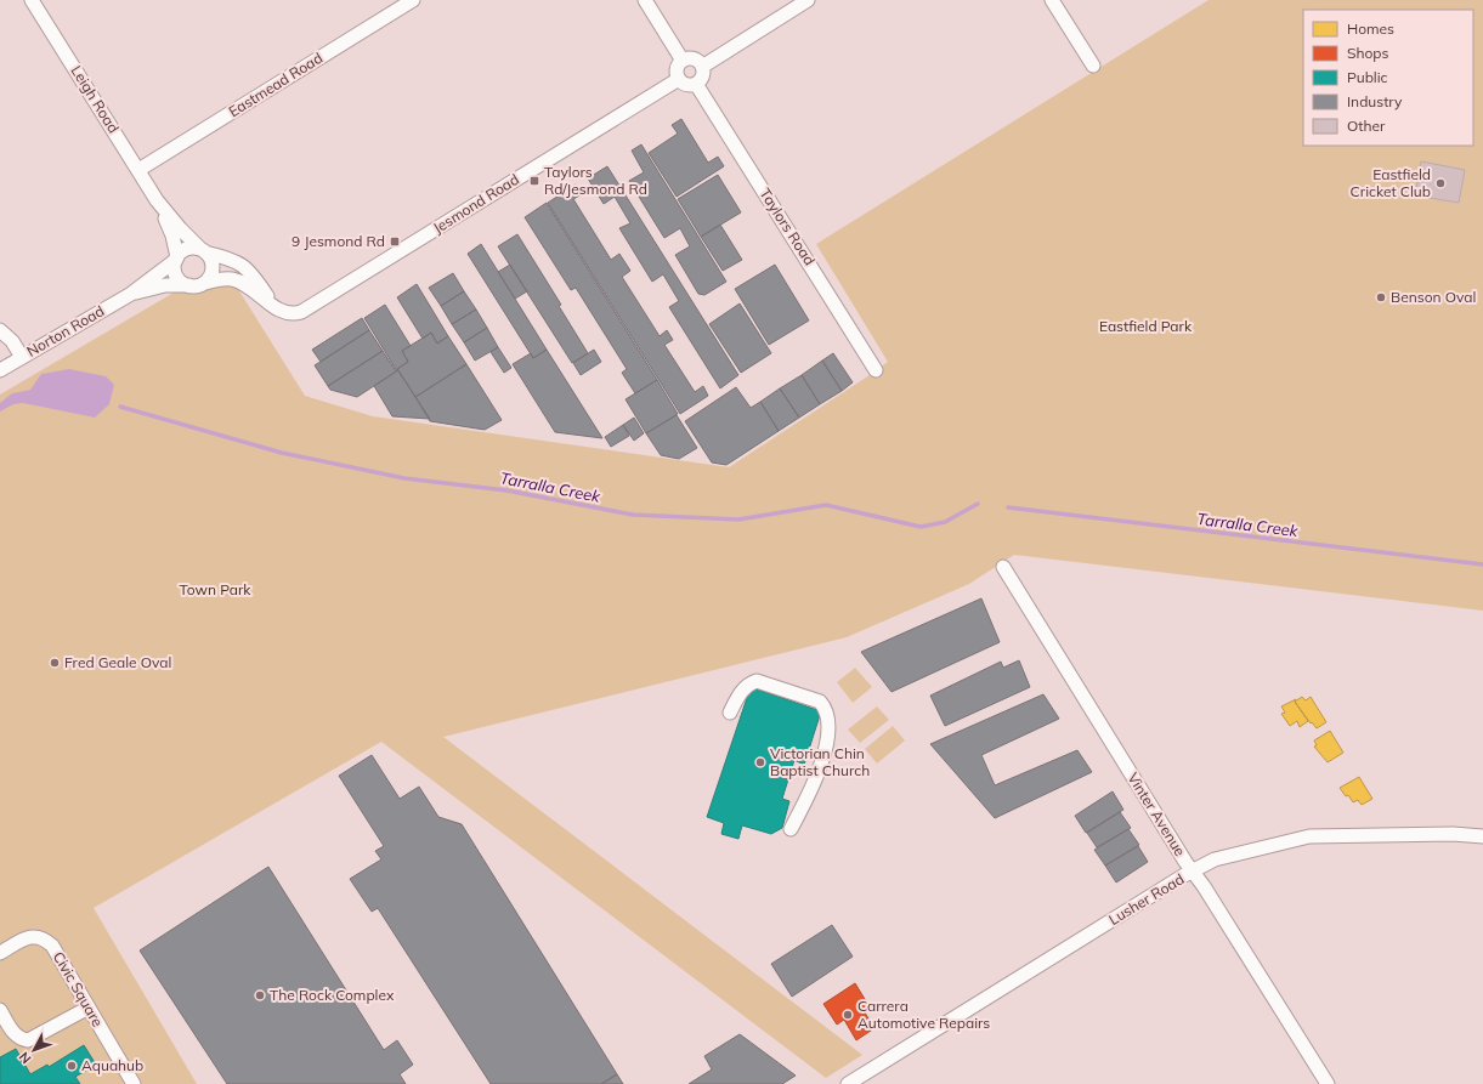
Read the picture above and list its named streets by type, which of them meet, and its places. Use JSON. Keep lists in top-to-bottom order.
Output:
{
  "streets": {
    "street": [
      "Eastmead Road",
      "Leigh Road",
      "Jesmond Road",
      "Taylors Road",
      "Norton Road",
      "Vinter Avenue",
      "Lusher Road",
      "Civic Square"
    ]
  },
  "crossings": [
    ["Eastmead Road", "Leigh Road"],
    ["Leigh Road", "Jesmond Road"],
    ["Leigh Road", "Norton Road"],
    ["Jesmond Road", "Taylors Road"],
    ["Jesmond Road", "Norton Road"],
    ["Vinter Avenue", "Lusher Road"]
  ],
  "water": ["Tarralla Creek"],
  "parks": ["Eastfield Park", "Town Park"],
  "places": {
    "transit": ["Taylors Rd/Jesmond Rd", "9 Jesmond Rd"],
    "other": [
      "Eastfield Cricket Club",
      "Benson Oval",
      "Fred Geale Oval",
      "Victorian Chin Baptist Church",
      "The Rock Complex",
      "Carrera Automotive Repairs",
      "Aquahub"
    ]
  },
  "legend": [
    "Homes",
    "Shops",
    "Public",
    "Industry",
    "Other"
  ],
  "north": "bottom left"
}
